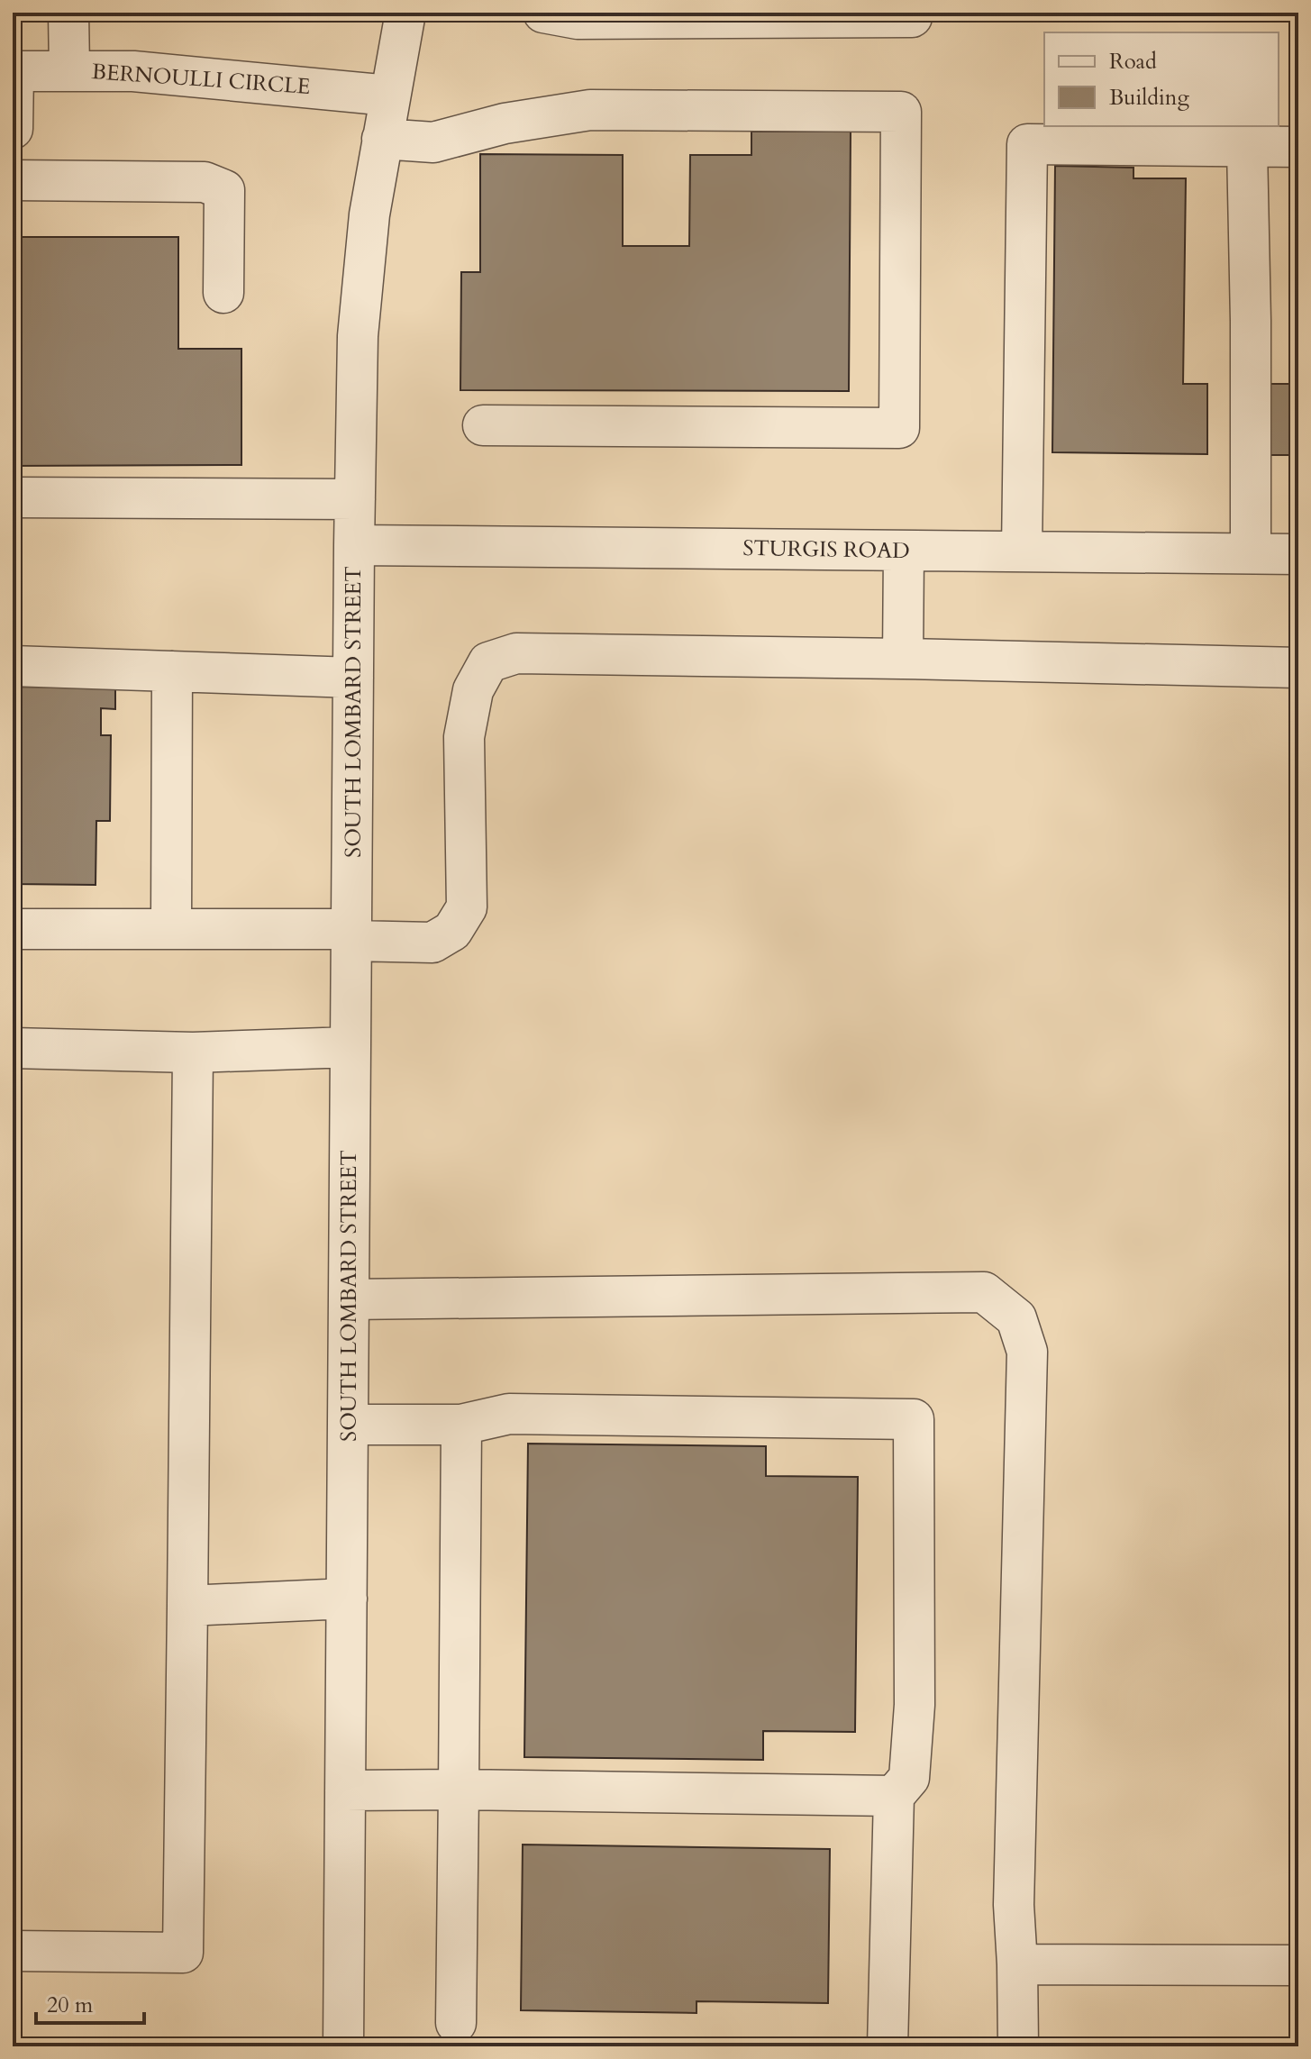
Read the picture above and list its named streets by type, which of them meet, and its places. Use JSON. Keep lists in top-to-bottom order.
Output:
{
  "streets": {
    "street": ["BERNOULLI CIRCLE", "STURGIS ROAD", "SOUTH LOMBARD STREET"]
  },
  "crossings": [
    ["BERNOULLI CIRCLE", "SOUTH LOMBARD STREET"],
    ["STURGIS ROAD", "SOUTH LOMBARD STREET"]
  ],
  "legend": ["Road", "Building"],
  "scale_bar": "20 m"
}
